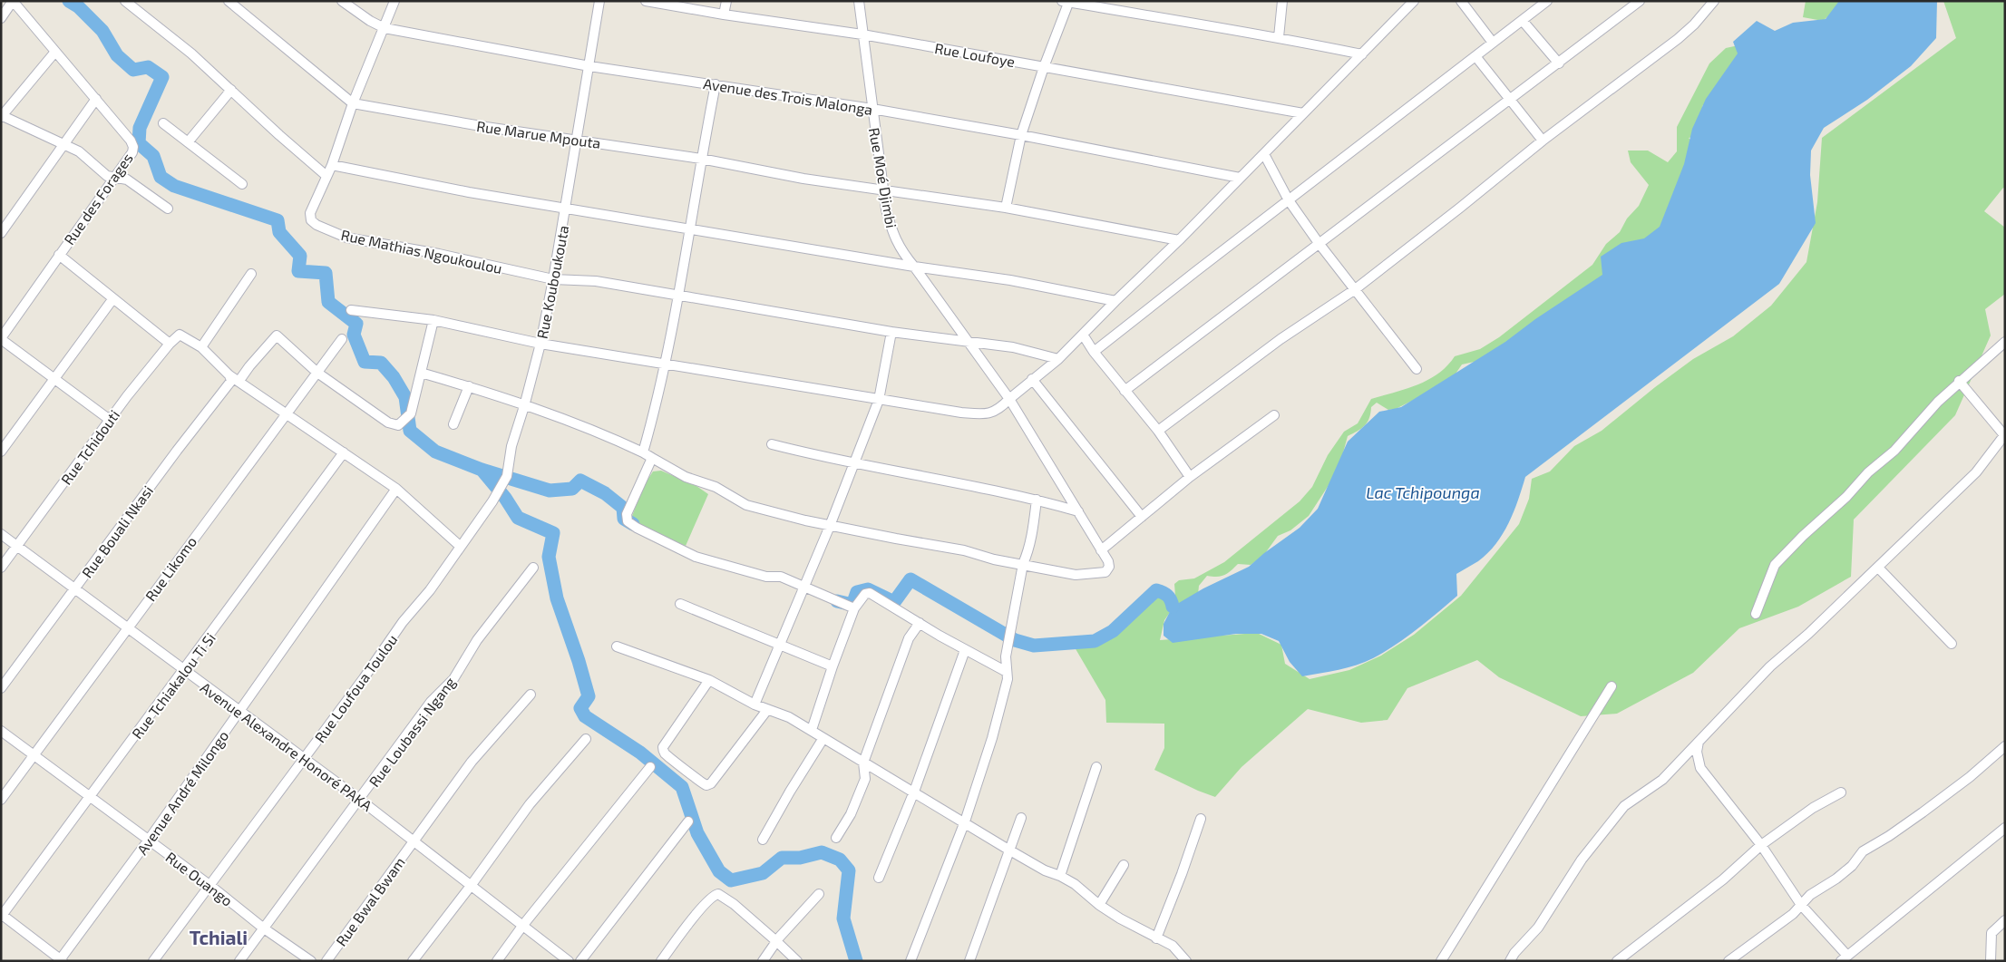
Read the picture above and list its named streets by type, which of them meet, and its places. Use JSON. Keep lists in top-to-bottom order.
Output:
{
  "streets": {
    "street": [
      "Rue Loufoye",
      "Avenue des Trois Malonga",
      "Rue Marue Mpouta",
      "Rue Moé Djimbi",
      "Rue des Forages",
      "Rue Mathias Ngoukoulou",
      "Rue Kouboukouta",
      "Rue Tchidouti",
      "Rue Bouali Nkasi",
      "Rue Likomo",
      "Rue Tchiakalou Ti Si",
      "Rue Loufoua Toulou",
      "Rue Loubassi Ngang",
      "Avenue Alexandre Honoré PAKA",
      "Avenue André Milongo",
      "Rue Ouango",
      "Rue Bwal Bwam"
    ]
  },
  "crossings": [
    ["Rue Loufoye", "Rue Moé Djimbi"],
    ["Avenue des Trois Malonga", "Rue Moé Djimbi"],
    ["Avenue des Trois Malonga", "Rue Mathias Ngoukoulou"],
    ["Avenue des Trois Malonga", "Rue Kouboukouta"],
    ["Rue Marue Mpouta", "Rue Moé Djimbi"],
    ["Rue Marue Mpouta", "Rue Mathias Ngoukoulou"],
    ["Rue Marue Mpouta", "Rue Kouboukouta"],
    ["Rue Mathias Ngoukoulou", "Rue Kouboukouta"],
    ["Rue Kouboukouta", "Rue Loufoua Toulou"],
    ["Rue Tchidouti", "Avenue Alexandre Honoré PAKA"],
    ["Rue Bouali Nkasi", "Avenue Alexandre Honoré PAKA"],
    ["Rue Likomo", "Avenue Alexandre Honoré PAKA"],
    ["Rue Likomo", "Rue Ouango"],
    ["Rue Tchiakalou Ti Si", "Avenue Alexandre Honoré PAKA"],
    ["Rue Tchiakalou Ti Si", "Rue Ouango"],
    ["Rue Loufoua Toulou", "Avenue Alexandre Honoré PAKA"],
    ["Rue Loufoua Toulou", "Rue Ouango"],
    ["Rue Loubassi Ngang", "Avenue Alexandre Honoré PAKA"],
    ["Rue Loubassi Ngang", "Rue Ouango"],
    ["Avenue Alexandre Honoré PAKA", "Avenue André Milongo"],
    ["Avenue Alexandre Honoré PAKA", "Rue Bwal Bwam"],
    ["Avenue André Milongo", "Rue Ouango"]
  ],
  "districts": ["Tchiali"],
  "water": ["Lac Tchipounga"]
}
